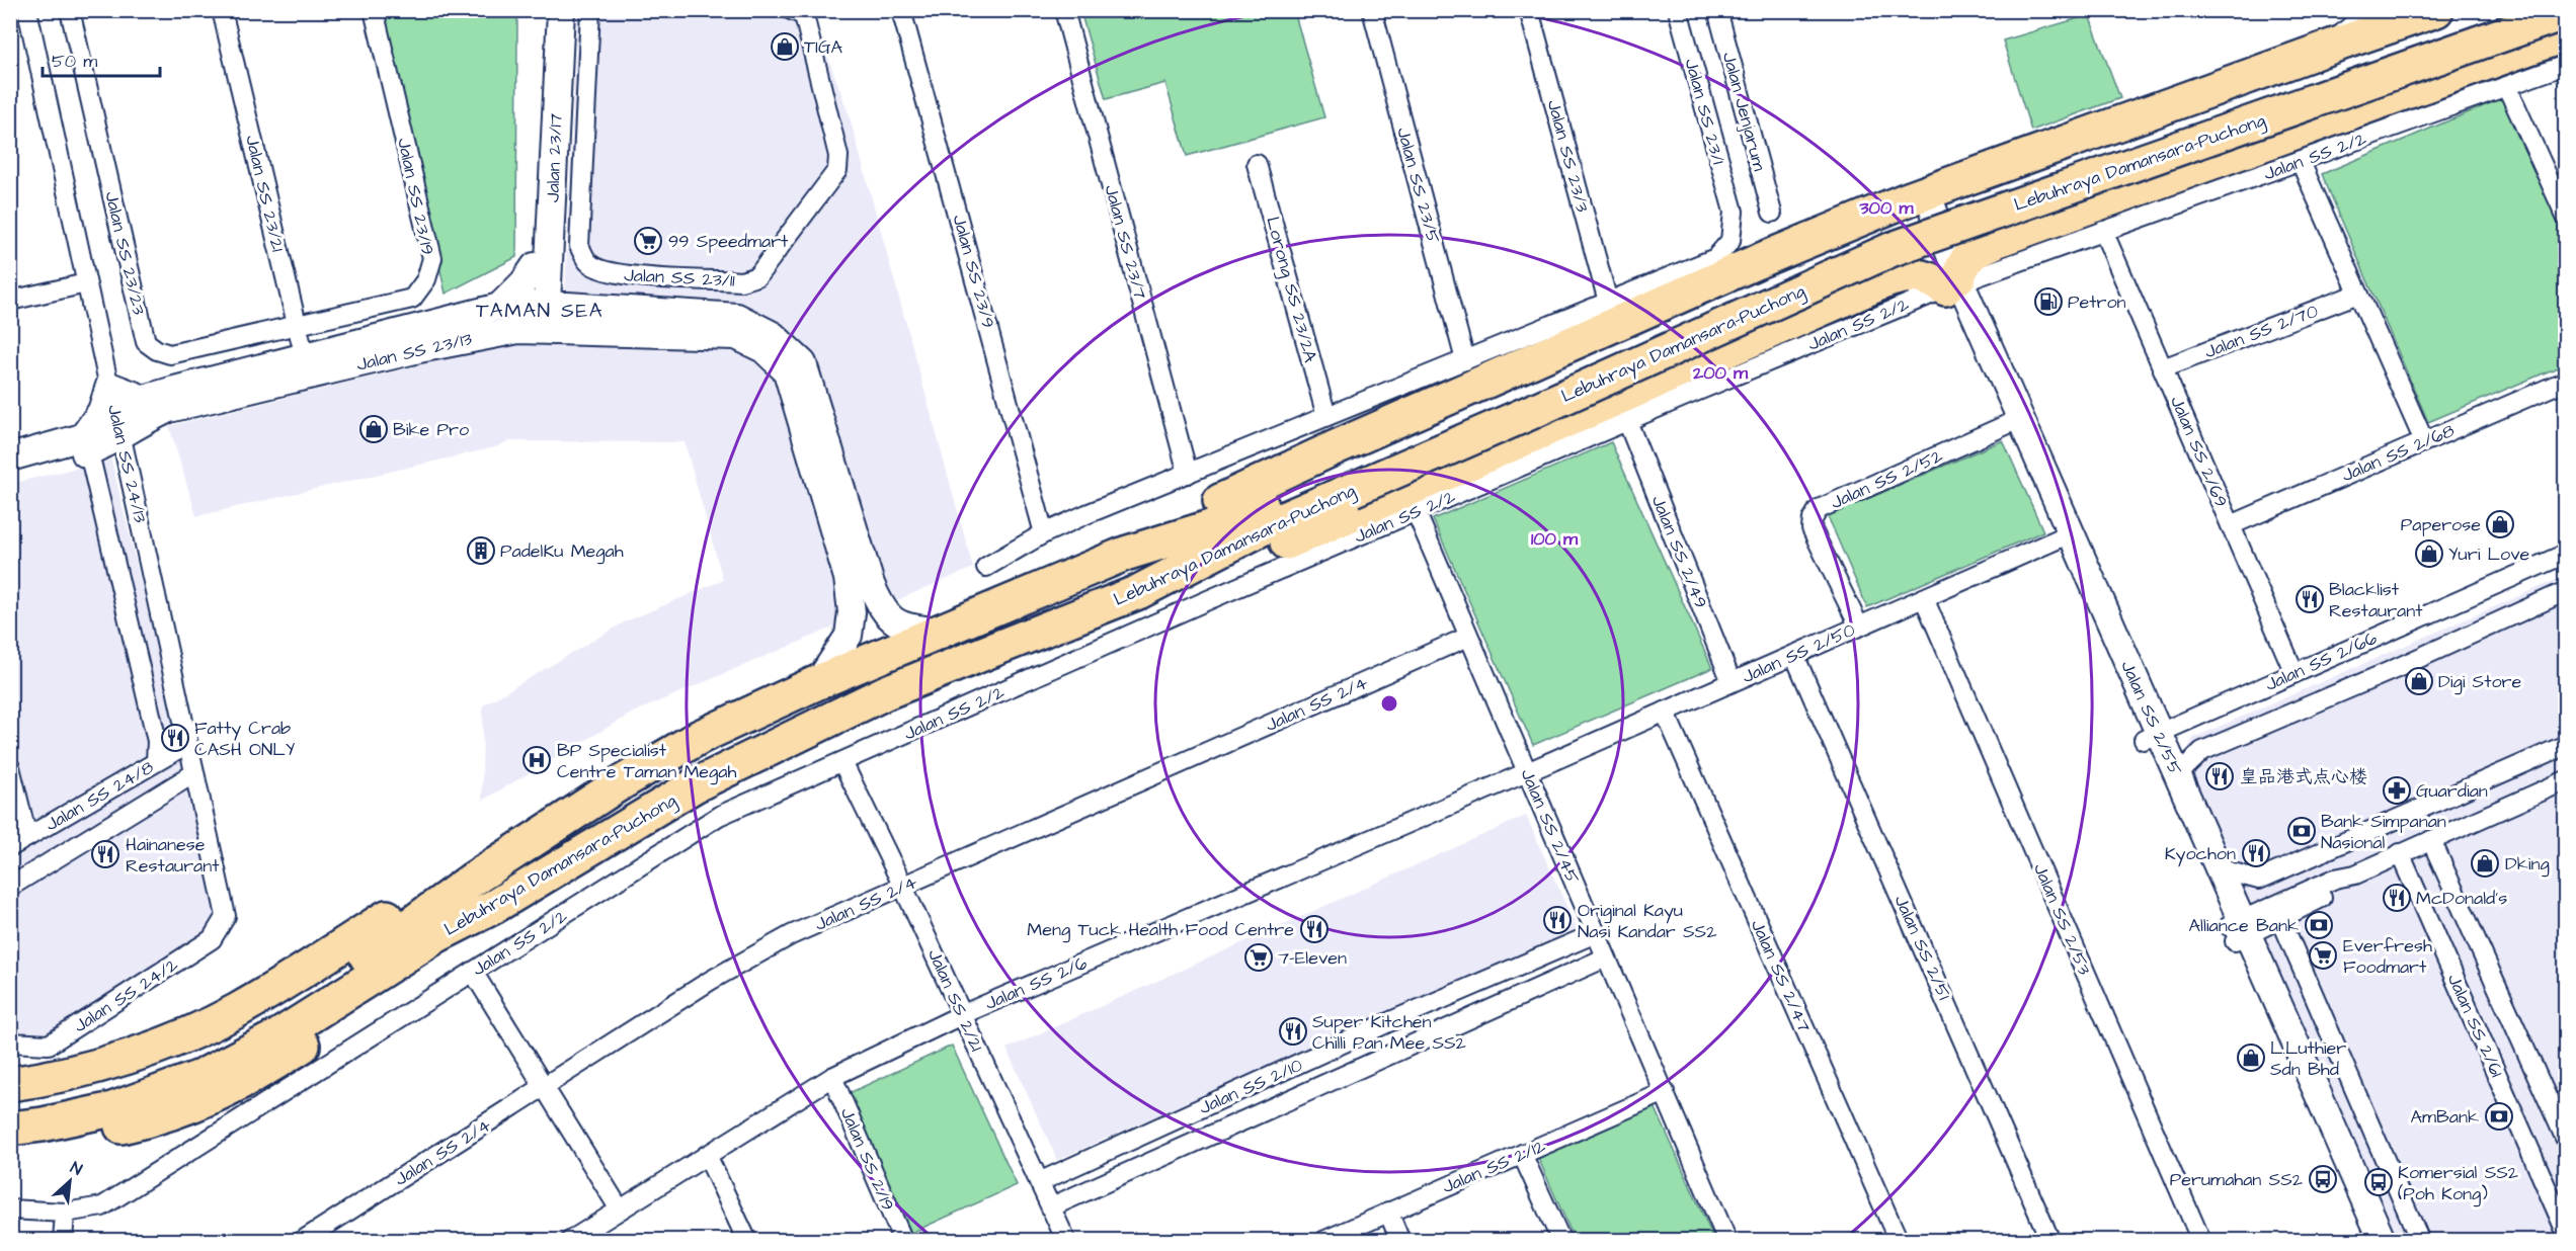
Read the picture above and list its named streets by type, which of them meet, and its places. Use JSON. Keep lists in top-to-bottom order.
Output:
{
  "streets": {
    "highway": ["Lebuhraya Damansara–Puchong"],
    "street": [
      "Jalan SS 23/1",
      "Jalan Jenjarum",
      "Jalan SS 23/3",
      "Jalan SS 2/2",
      "Jalan 23/17",
      "Jalan SS 23/5",
      "Jalan SS 23/21",
      "Jalan SS 23/19",
      "Jalan SS 23/7",
      "Jalan SS 23/23",
      "Jalan SS 23/9",
      "Jalan SS 23/11",
      "Lorong SS 23/2A",
      "Jalan SS 2/70",
      "Jalan SS 23/13",
      "Jalan SS 2/69",
      "Jalan SS 2/68",
      "Jalan SS 24/13",
      "Jalan SS 2/52",
      "Jalan SS 2/49",
      "Jalan SS 2/50",
      "Jalan SS 2/66",
      "Jalan SS 2/4",
      "Jalan SS 2/55",
      "Jalan SS 24/8",
      "Jalan SS 2/45",
      "Jalan SS 2/53",
      "Jalan SS 2/51",
      "Jalan SS 2/47",
      "Jalan SS 2/6",
      "Jalan SS 24/2",
      "Jalan SS 2/21",
      "Jalan SS 2/61",
      "Jalan SS 2/10",
      "Jalan SS 2/19",
      "Jalan SS 2/12"
    ]
  },
  "crossings": [
    ["Jalan SS 23/1", "Jalan SS 23/3"],
    ["Jalan SS 2/2", "Jalan SS 2/69"],
    ["Jalan SS 2/2", "Jalan SS 2/49"],
    ["Jalan SS 2/2", "Jalan SS 2/55"],
    ["Jalan SS 2/2", "Jalan SS 2/45"],
    ["Jalan SS 2/2", "Jalan SS 2/21"],
    ["Jalan 23/17", "Jalan SS 23/13"],
    ["Lebuhraya Damansara–Puchong", "Jalan SS 23/13"],
    ["Jalan SS 23/21", "Jalan SS 23/19"],
    ["Jalan SS 23/21", "Jalan SS 23/23"],
    ["Jalan SS 23/21", "Jalan SS 23/13"],
    ["Jalan SS 23/19", "Jalan SS 23/23"],
    ["Jalan SS 2/70", "Jalan SS 2/69"],
    ["Jalan SS 23/13", "Jalan SS 24/13"],
    ["Jalan SS 2/69", "Jalan SS 2/68"],
    ["Jalan SS 2/69", "Jalan SS 2/66"],
    ["Jalan SS 24/13", "Jalan SS 24/8"],
    ["Jalan SS 24/13", "Jalan SS 24/2"],
    ["Jalan SS 2/52", "Jalan SS 2/50"],
    ["Jalan SS 2/52", "Jalan SS 2/55"],
    ["Jalan SS 2/49", "Jalan SS 2/50"],
    ["Jalan SS 2/50", "Jalan SS 2/55"],
    ["Jalan SS 2/50", "Jalan SS 2/45"],
    ["Jalan SS 2/50", "Jalan SS 2/53"],
    ["Jalan SS 2/50", "Jalan SS 2/51"],
    ["Jalan SS 2/50", "Jalan SS 2/47"],
    ["Jalan SS 2/50", "Jalan SS 2/6"],
    ["Jalan SS 2/66", "Jalan SS 2/55"],
    ["Jalan SS 2/4", "Jalan SS 2/45"],
    ["Jalan SS 2/4", "Jalan SS 2/21"],
    ["Jalan SS 2/45", "Jalan SS 2/6"],
    ["Jalan SS 2/45", "Jalan SS 2/10"],
    ["Jalan SS 2/45", "Jalan SS 2/12"],
    ["Jalan SS 2/6", "Jalan SS 2/21"],
    ["Jalan SS 2/6", "Jalan SS 2/19"],
    ["Jalan SS 2/21", "Jalan SS 2/10"]
  ],
  "districts": ["TAMAN SEA"],
  "places": {
    "shop": [
      "TIGA",
      "Bike Pro",
      "Paperose",
      "Yuri Love",
      "Digi Store",
      "Dking",
      "L.Luthier Sdn Bhd"
    ],
    "supermarket": ["99 Speedmart", "Everfresh Foodmart", "7-Eleven"],
    "fuel station": ["Petron"],
    "building": ["PadelKu Megah"],
    "restaurant": [
      "Blacklist Restaurant",
      "Fatty Crab CASH ONLY",
      "皇品港式点心楼",
      "Kyochon",
      "Hainanese Restaurant",
      "McDonald's",
      "Original Kayu Nasi Kandar SS2",
      "Meng Tuck Health Food Centre",
      "Super Kitchen Chilli Pan Mee SS2"
    ],
    "hospital": ["BP Specialist Centre Taman Megah"],
    "pharmacy": ["Guardian"],
    "bank": ["Bank Simpanan Nasional", "Alliance Bank", "AmBank"],
    "bus stop": ["Perumahan SS2", "Komersial SS2 (Poh Kong)"]
  },
  "scale_bar": "50 m",
  "north": "top right",
  "rings": ["300 m", "200 m", "100 m"]
}
